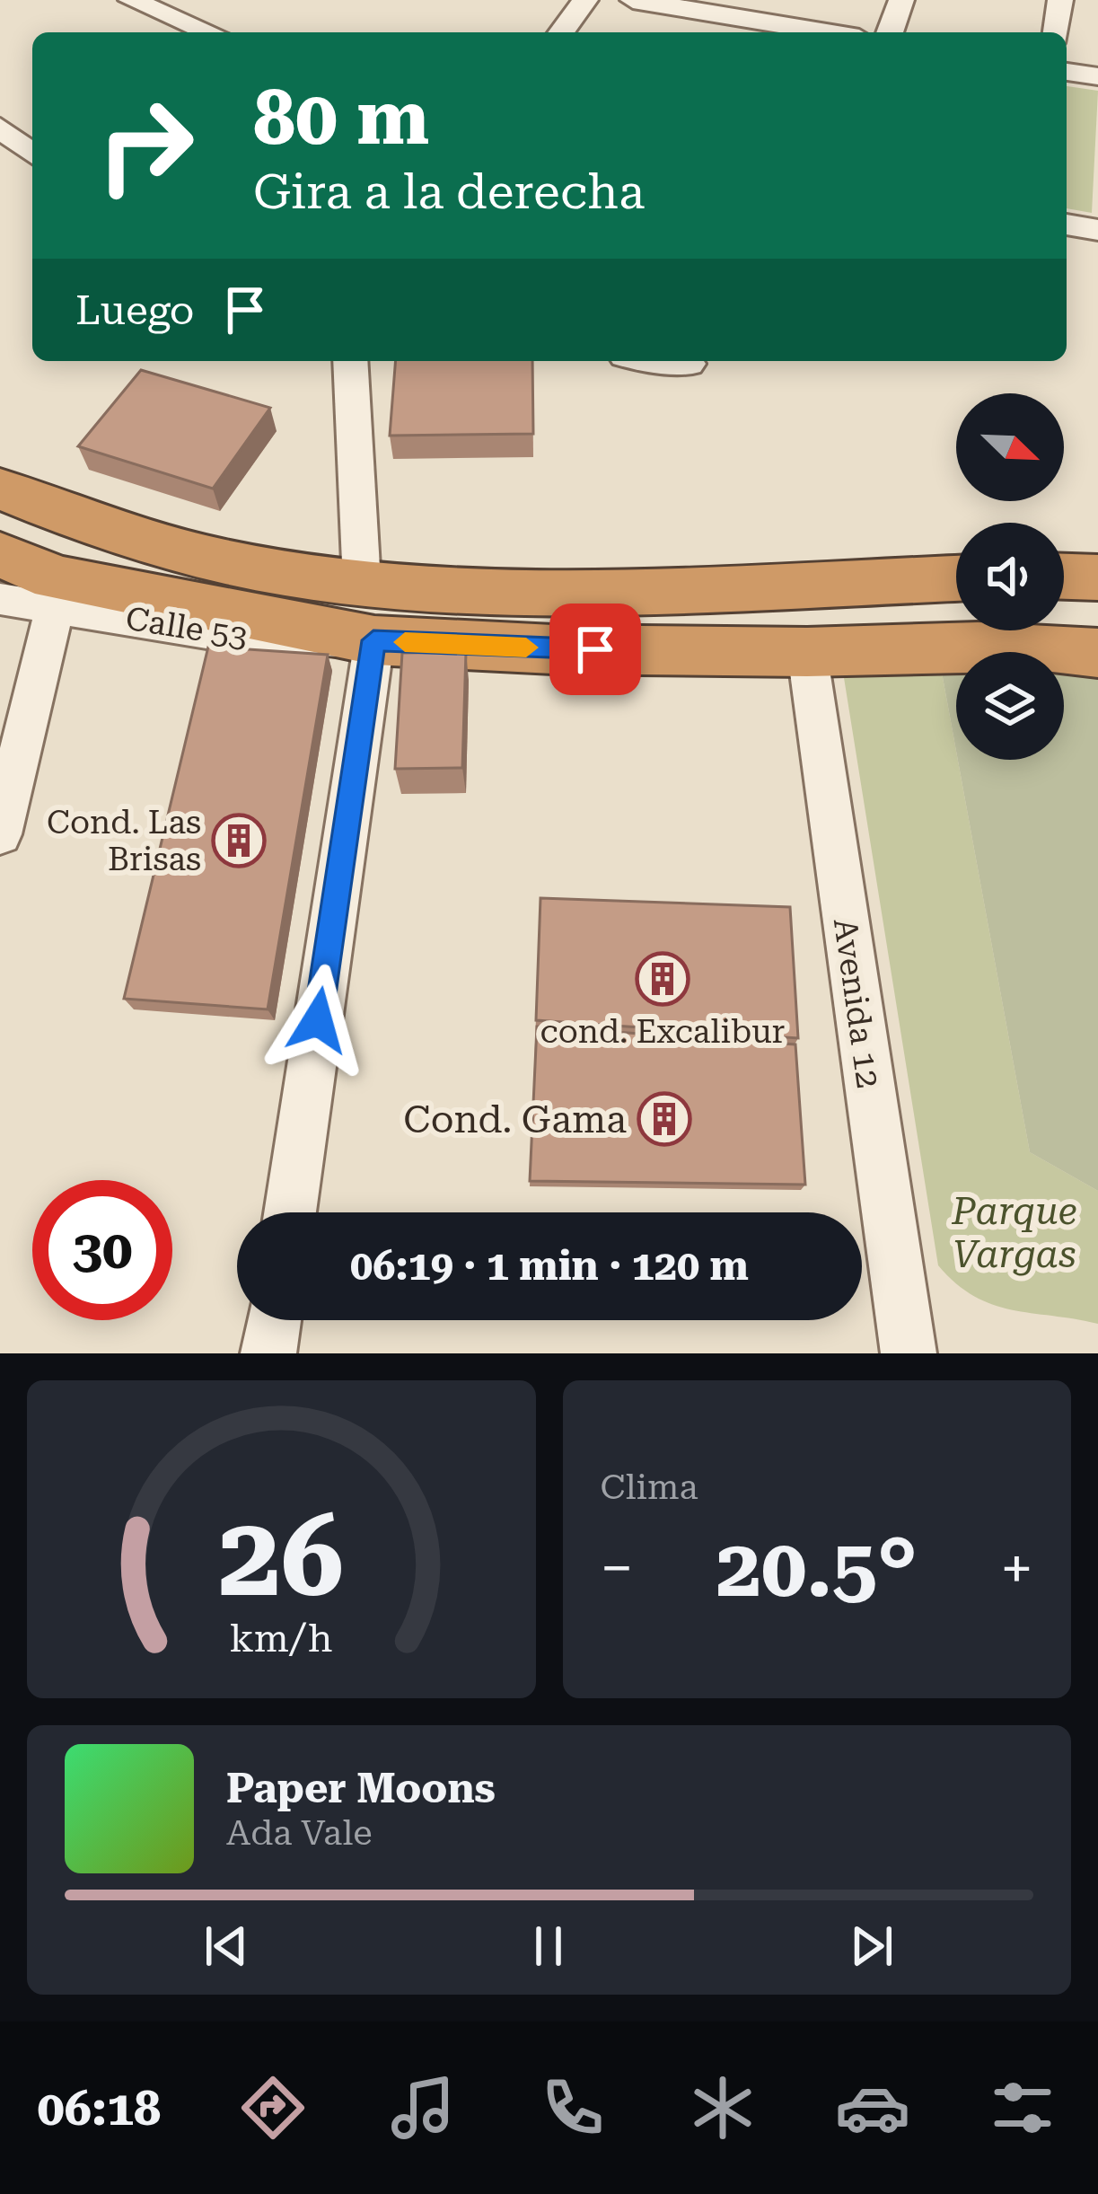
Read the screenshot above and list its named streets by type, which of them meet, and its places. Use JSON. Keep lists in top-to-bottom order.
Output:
{
  "streets": {
    "street": ["Calle 53", "Avenida 12"]
  },
  "parks": ["Parque Vargas"],
  "places": {
    "building": ["Cond. Las Brisas", "cond. Excalibur", "Cond. Gama"]
  },
  "north": "bottom right",
  "page": {
    "turn": ["80 m", "Gira a la derecha"],
    "then": "Luego",
    "limit": "30",
    "trip": "06:19 · 1 min · 120 m",
    "tile": "Clima",
    "heat": ["−", "20.5°", "+"],
    "song": ["Paper Moons", "Ada Vale"],
    "tabs": "06:18",
    "gauge": ["26", "km/h"]
  }
}
